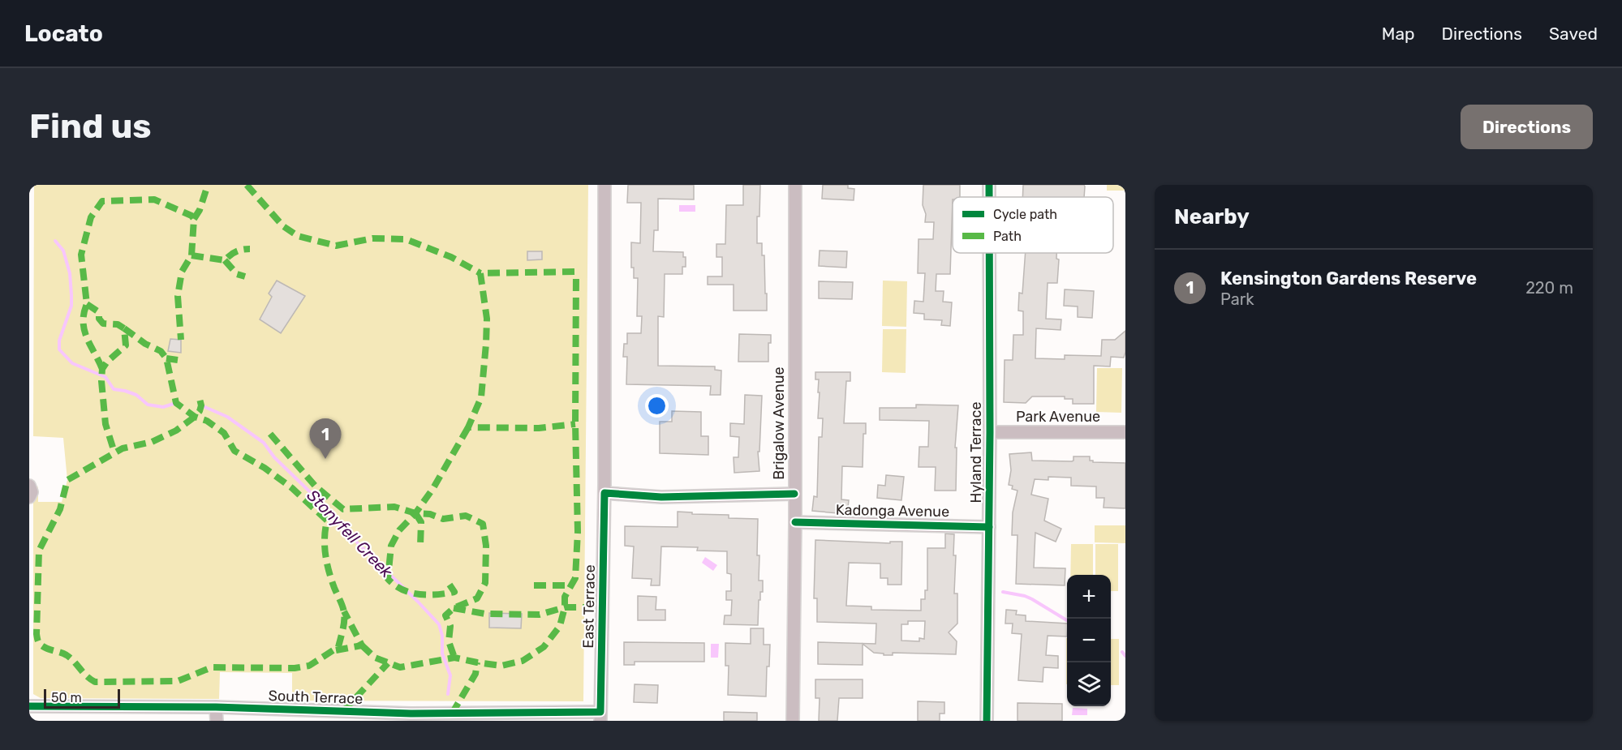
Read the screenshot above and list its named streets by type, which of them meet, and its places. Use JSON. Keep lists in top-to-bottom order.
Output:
{
  "streets": {
    "street": [
      "Park Avenue",
      "Brigalow Avenue",
      "Hyland Terrace",
      "Kadonga Avenue",
      "East Terrace",
      "South Terrace"
    ]
  },
  "crossings": [
    ["Park Avenue", "Hyland Terrace"],
    ["Brigalow Avenue", "Kadonga Avenue"],
    ["Hyland Terrace", "Kadonga Avenue"],
    ["East Terrace", "South Terrace"]
  ],
  "water": ["Stonyfell Creek"],
  "legend": ["Cycle path", "Path"],
  "scale_bar": "50 m",
  "page": {
    "header": "Locato",
    "nav": ["Map", "Directions", "Saved"],
    "buttons": "Directions",
    "title": "Find us",
    "heading": "Nearby",
    "list": [
      {
        "mark": "1",
        "name": "Kensington Gardens Reserve",
        "note": "Park",
        "value": "220 m"
      }
    ],
    "pins": "1",
    "map_buttons": ["+", "−"],
    "scale": "50 m"
  }
}
